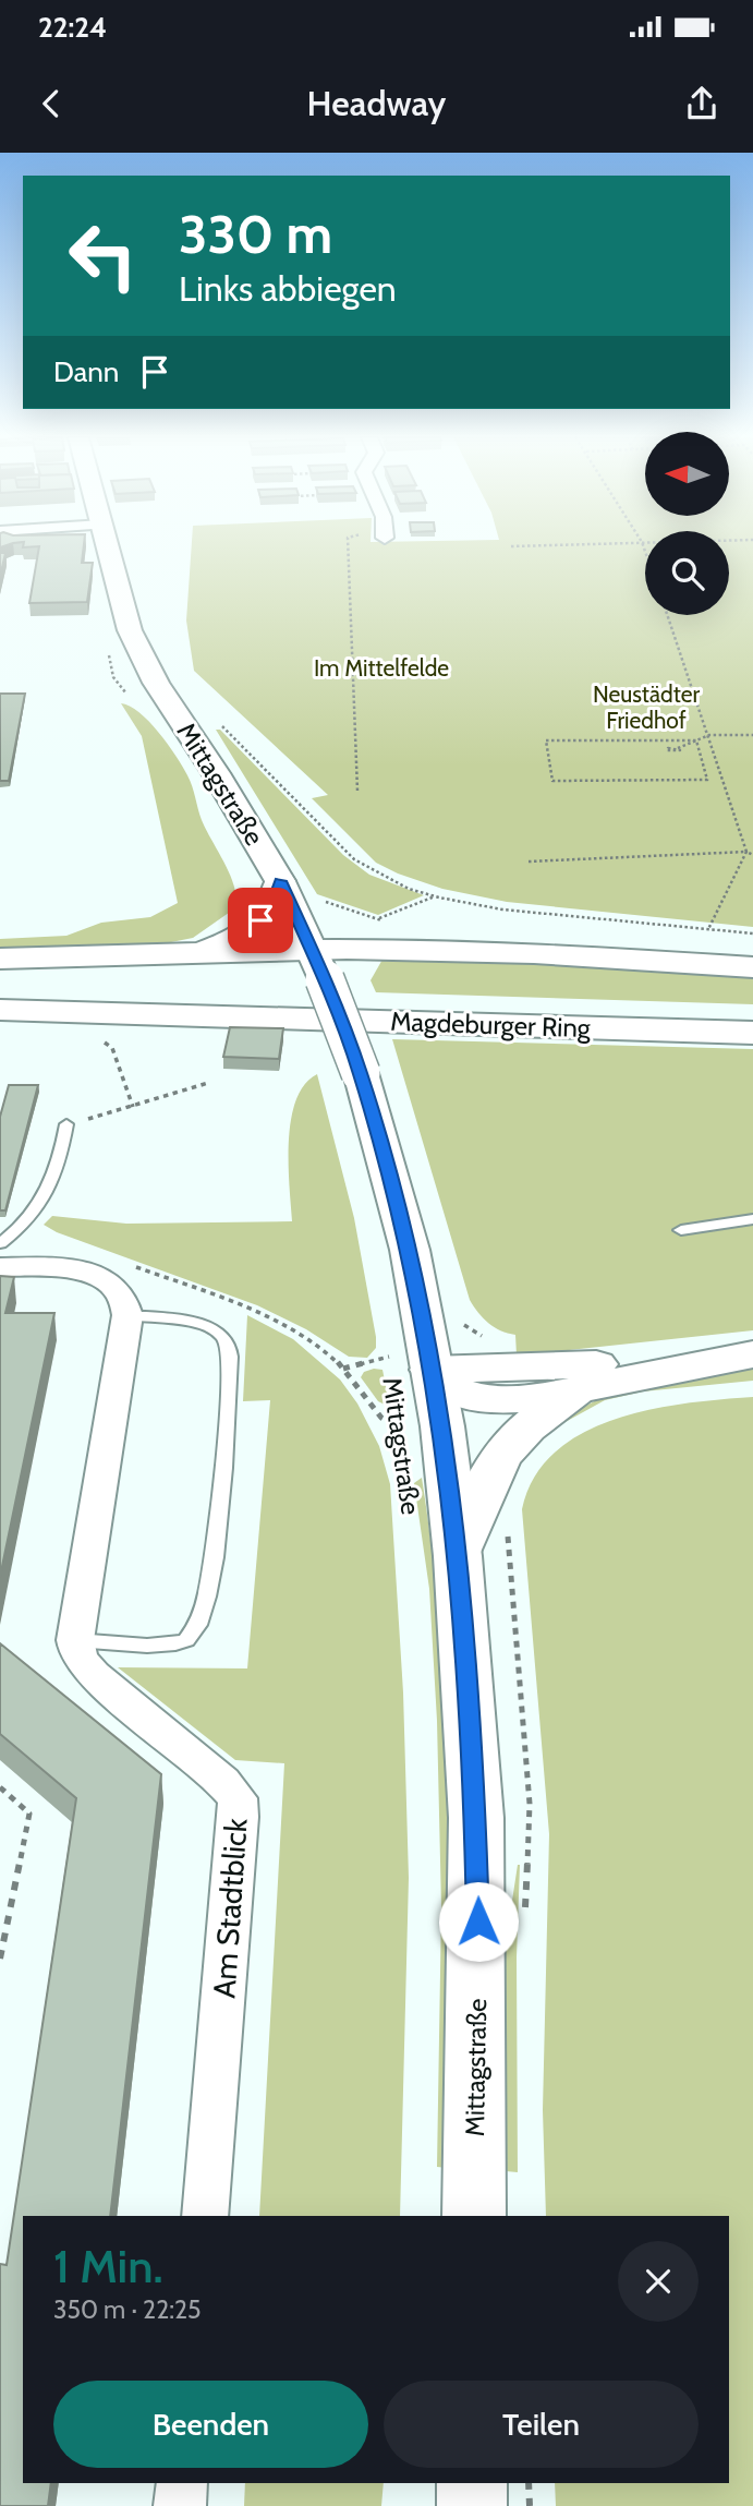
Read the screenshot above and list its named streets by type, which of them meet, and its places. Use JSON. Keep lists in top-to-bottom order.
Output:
{
  "streets": {
    "main road": ["Mittagstraße", "Magdeburger Ring"],
    "street": ["Am Stadtblick"]
  },
  "parks": ["Im Mittelfelde", "Neustädter Friedhof"],
  "north": "left",
  "page": {
    "status": "22:24",
    "header": "Headway",
    "turn": ["330 m", "Links abbiegen"],
    "then": "Dann",
    "heading": ["1 Min.", "350 m · 22:25"],
    "buttons": ["Beenden", "Teilen"]
  }
}
